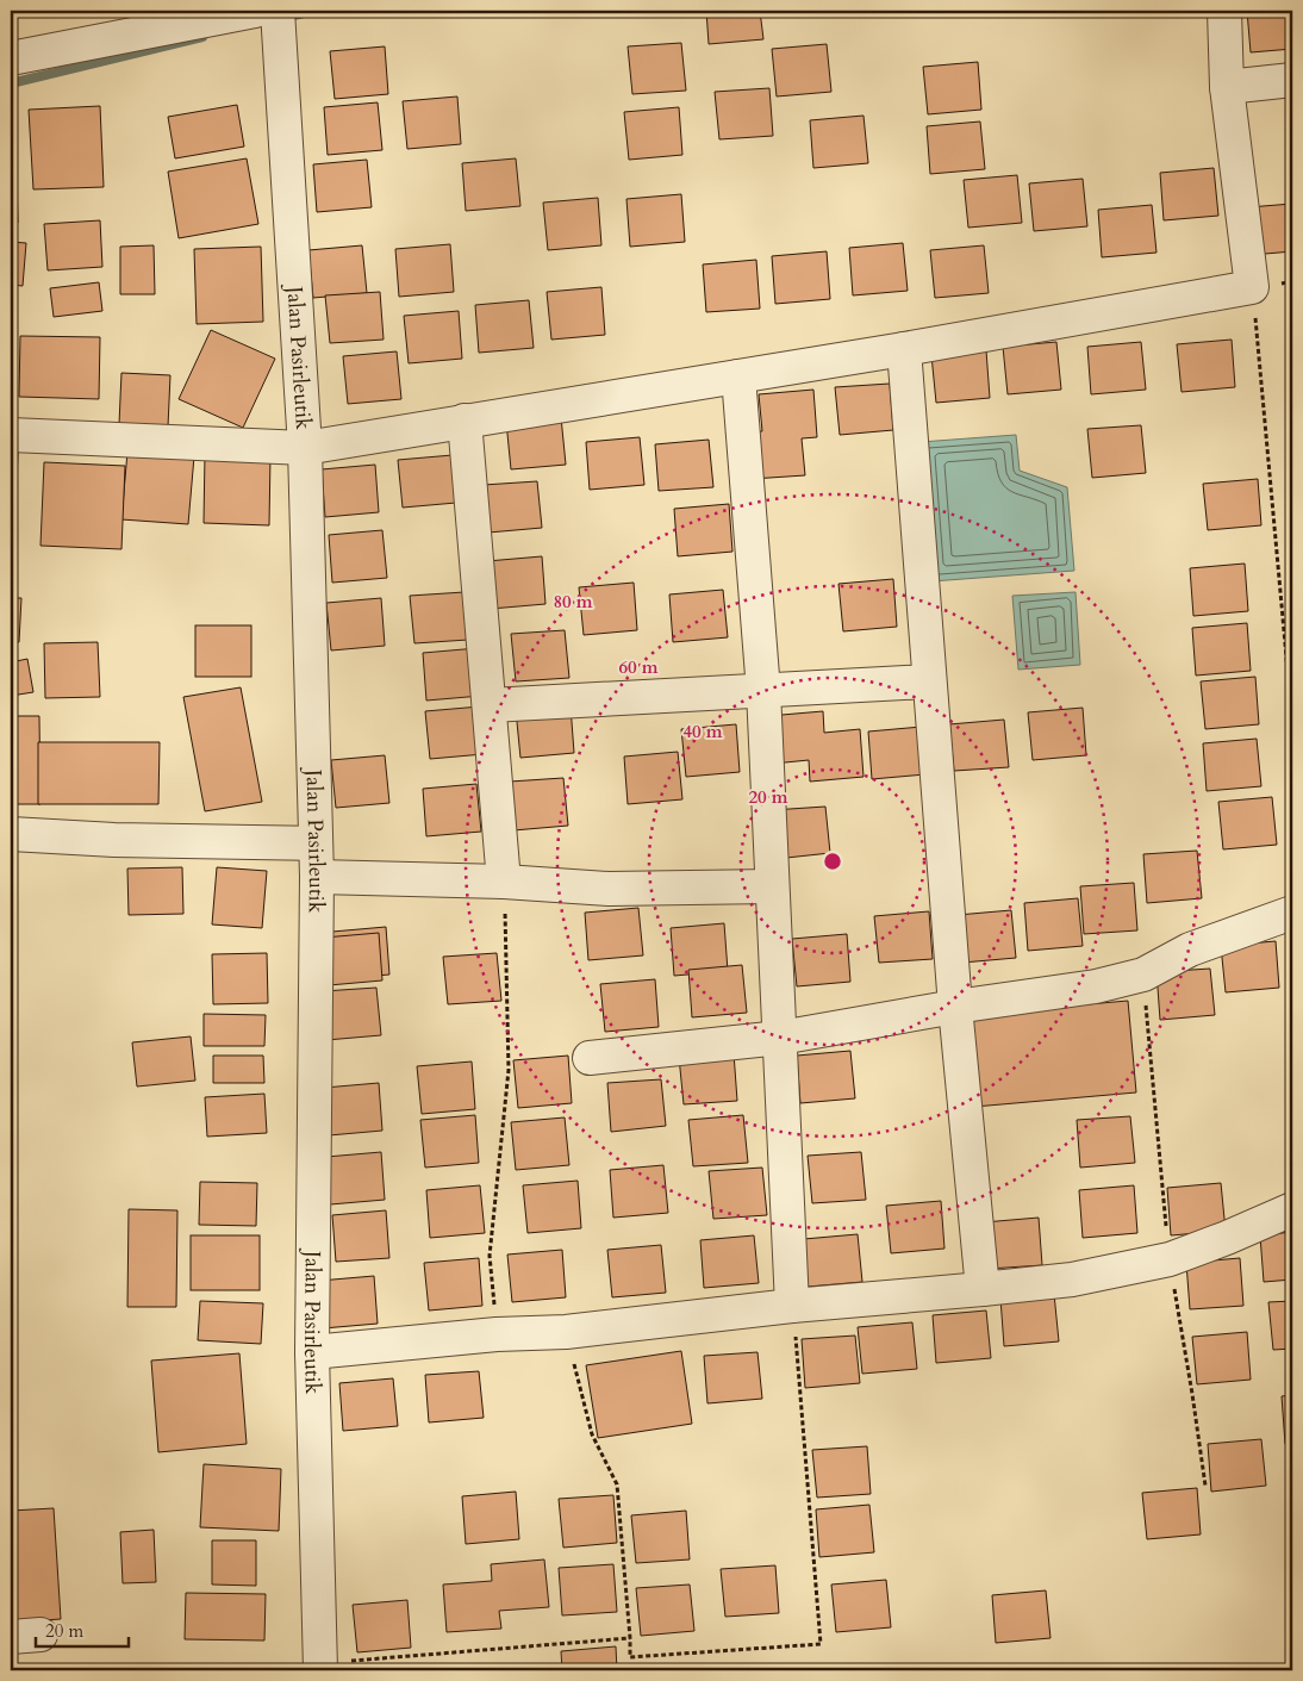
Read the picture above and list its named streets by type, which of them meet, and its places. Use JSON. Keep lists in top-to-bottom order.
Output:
{
  "streets": {
    "street": ["Jalan Pasirleutik"]
  },
  "scale_bar": "20 m",
  "rings": [
    "80 m",
    "60 m",
    "40 m",
    "20 m"
  ]
}
